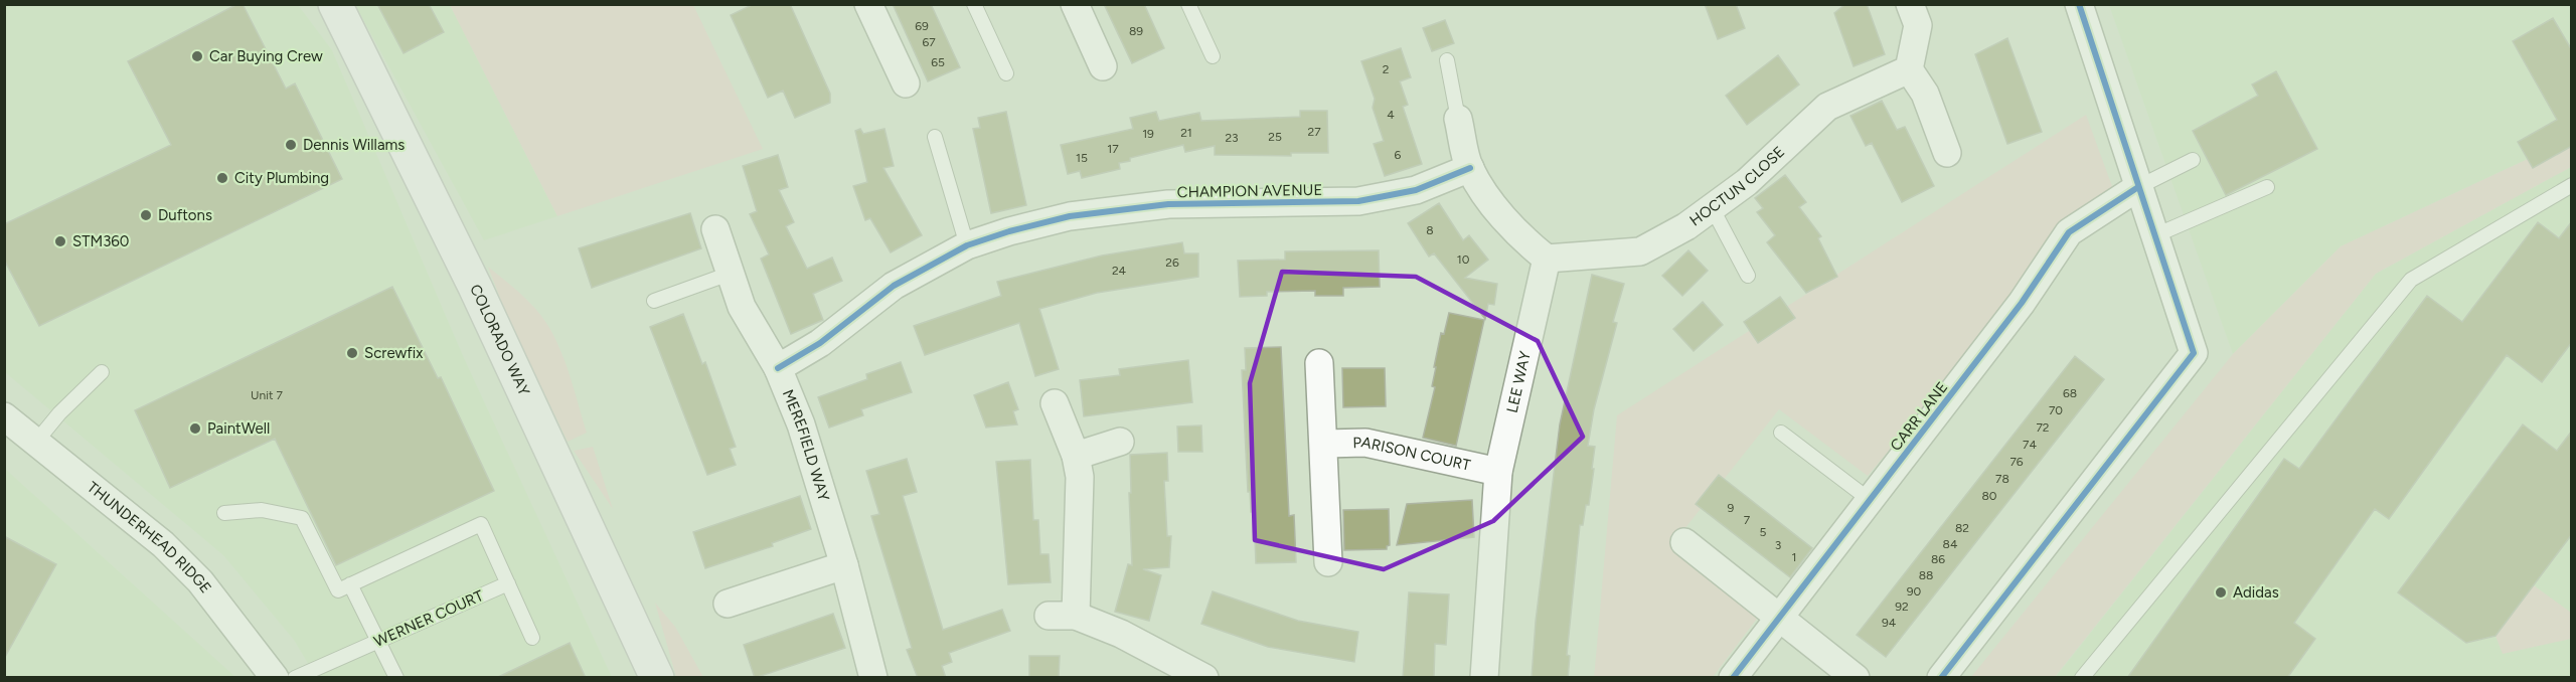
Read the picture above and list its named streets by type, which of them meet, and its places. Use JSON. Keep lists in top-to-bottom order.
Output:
{
  "streets": {
    "main road": ["COLORADO WAY"],
    "street": [
      "HOCTUN CLOSE",
      "CHAMPION AVENUE",
      "LEE WAY",
      "CARR LANE",
      "MEREFIELD WAY",
      "PARISON COURT",
      "THUNDERHEAD RIDGE"
    ],
    "lane": ["WERNER COURT"]
  },
  "crossings": [
    ["HOCTUN CLOSE", "LEE WAY"],
    ["CHAMPION AVENUE", "MEREFIELD WAY"],
    ["LEE WAY", "PARISON COURT"]
  ],
  "places": [
    "Car Buying Crew",
    "Dennis Willams",
    "City Plumbing",
    "Duftons",
    "STM360",
    "Screwfix",
    "PaintWell",
    "Adidas"
  ],
  "house_numbers": [
    "69",
    "89",
    "67",
    "65",
    "2",
    "4",
    "27",
    "21",
    "19",
    "25",
    "23",
    "17",
    "6",
    "15",
    "8",
    "10",
    "26",
    "24",
    "68",
    "Unit 7",
    "70",
    "72",
    "74",
    "76",
    "78",
    "80",
    "9",
    "7",
    "82",
    "5",
    "84",
    "3",
    "1",
    "86",
    "88",
    "90",
    "92",
    "94"
  ]
}
